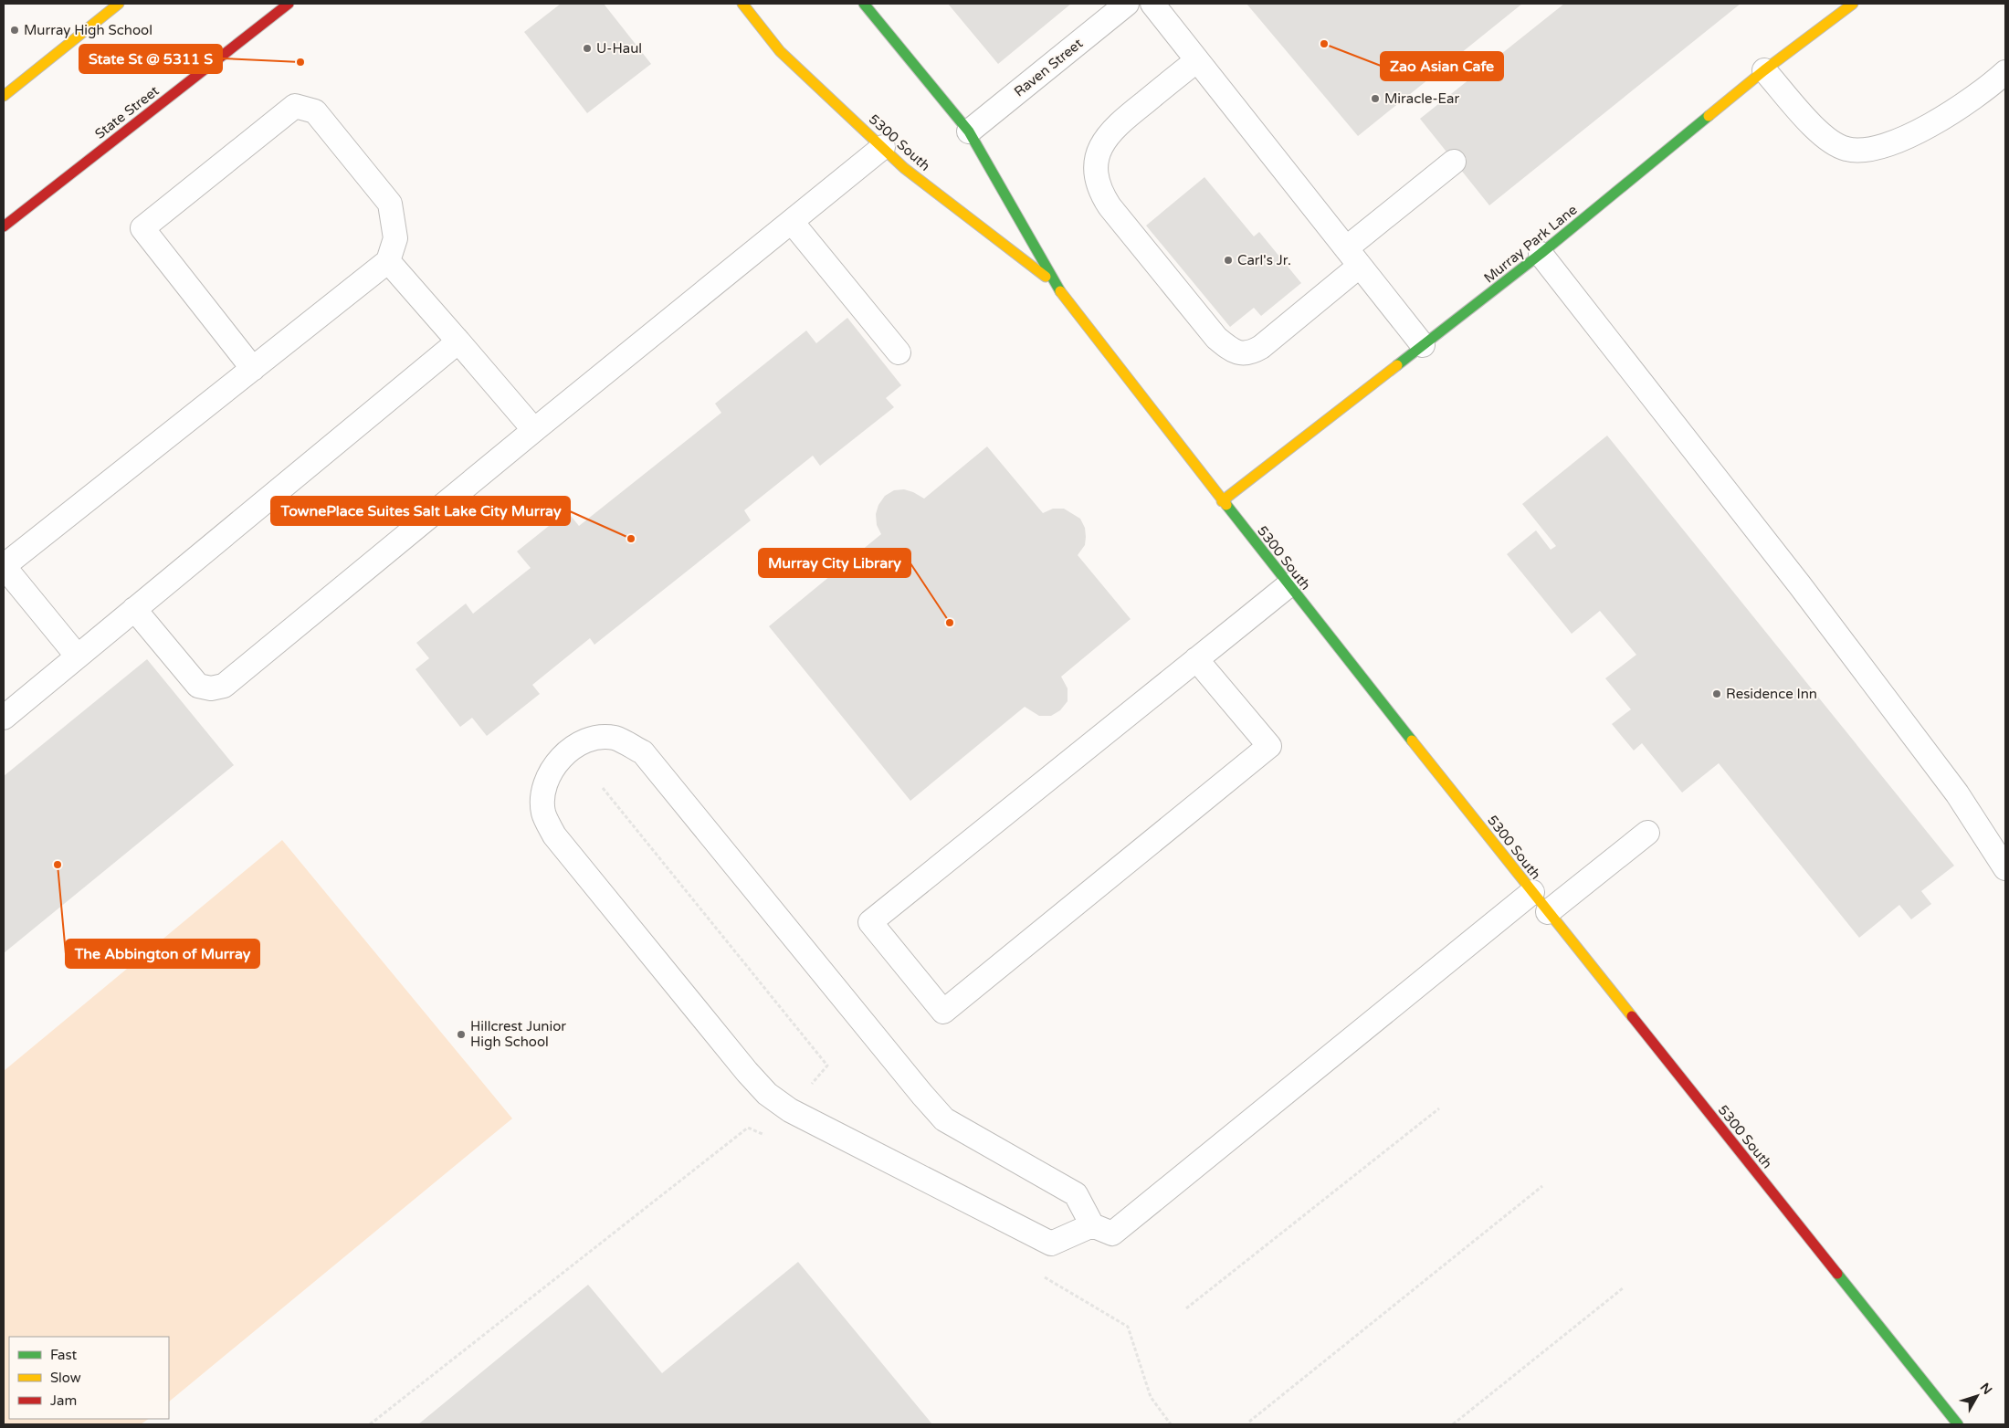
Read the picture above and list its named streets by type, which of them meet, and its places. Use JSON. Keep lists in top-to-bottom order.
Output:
{
  "streets": {
    "main road": ["State Street", "5300 South", "Murray Park Lane"],
    "lane": ["Raven Street"]
  },
  "crossings": [
    ["Raven Street", "5300 South"],
    ["5300 South", "Murray Park Lane"]
  ],
  "places": [
    "Murray High School",
    "Zao Asian Cafe",
    "U-Haul",
    "State St @ 5311 S",
    "Miracle-Ear",
    "Carl's Jr.",
    "TownePlace Suites Salt Lake City Murray",
    "Murray City Library",
    "Residence Inn",
    "The Abbington of Murray",
    "Hillcrest Junior High School"
  ],
  "legend": ["Fast", "Slow", "Jam"],
  "north": "top right"
}
